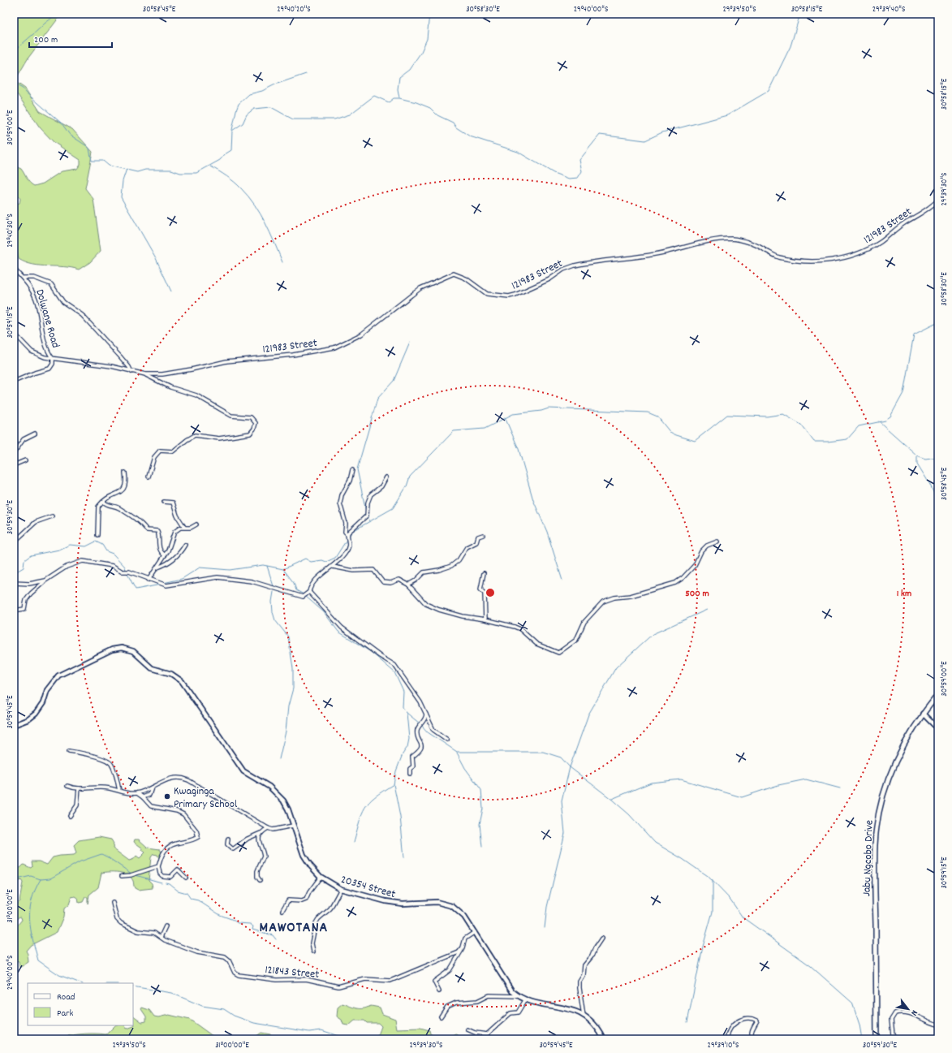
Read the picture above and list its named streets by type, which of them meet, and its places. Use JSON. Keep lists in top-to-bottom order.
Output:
{
  "streets": {
    "main road": ["Jabu Ngcobo Drive"],
    "street": [
      "121983 Street",
      "Dolwane Road",
      "20354 Street",
      "121843 Street"
    ]
  },
  "crossings": [
    ["121983 Street", "Dolwane Road"]
  ],
  "districts": ["MAWOTANA"],
  "places": ["Kwaginga Primary School"],
  "legend": ["Road", "Park"],
  "scale_bar": "200 m",
  "north": "bottom right",
  "coordinates": [
    "30°58'45\"E",
    "29°40'20\"S",
    "30°58'30\"E",
    "29°40'00\"S",
    "29°39'50\"S",
    "30°58'15\"E",
    "29°39'40\"S",
    "30°59'00\"E",
    "29°39'30\"S",
    "29°40'30\"S",
    "30°59'15\"E",
    "30°59'30\"E",
    "30°59'45\"E",
    "31°00'00\"E",
    "29°39'10\"S"
  ],
  "rings": ["500 m", "1 km"]
}
